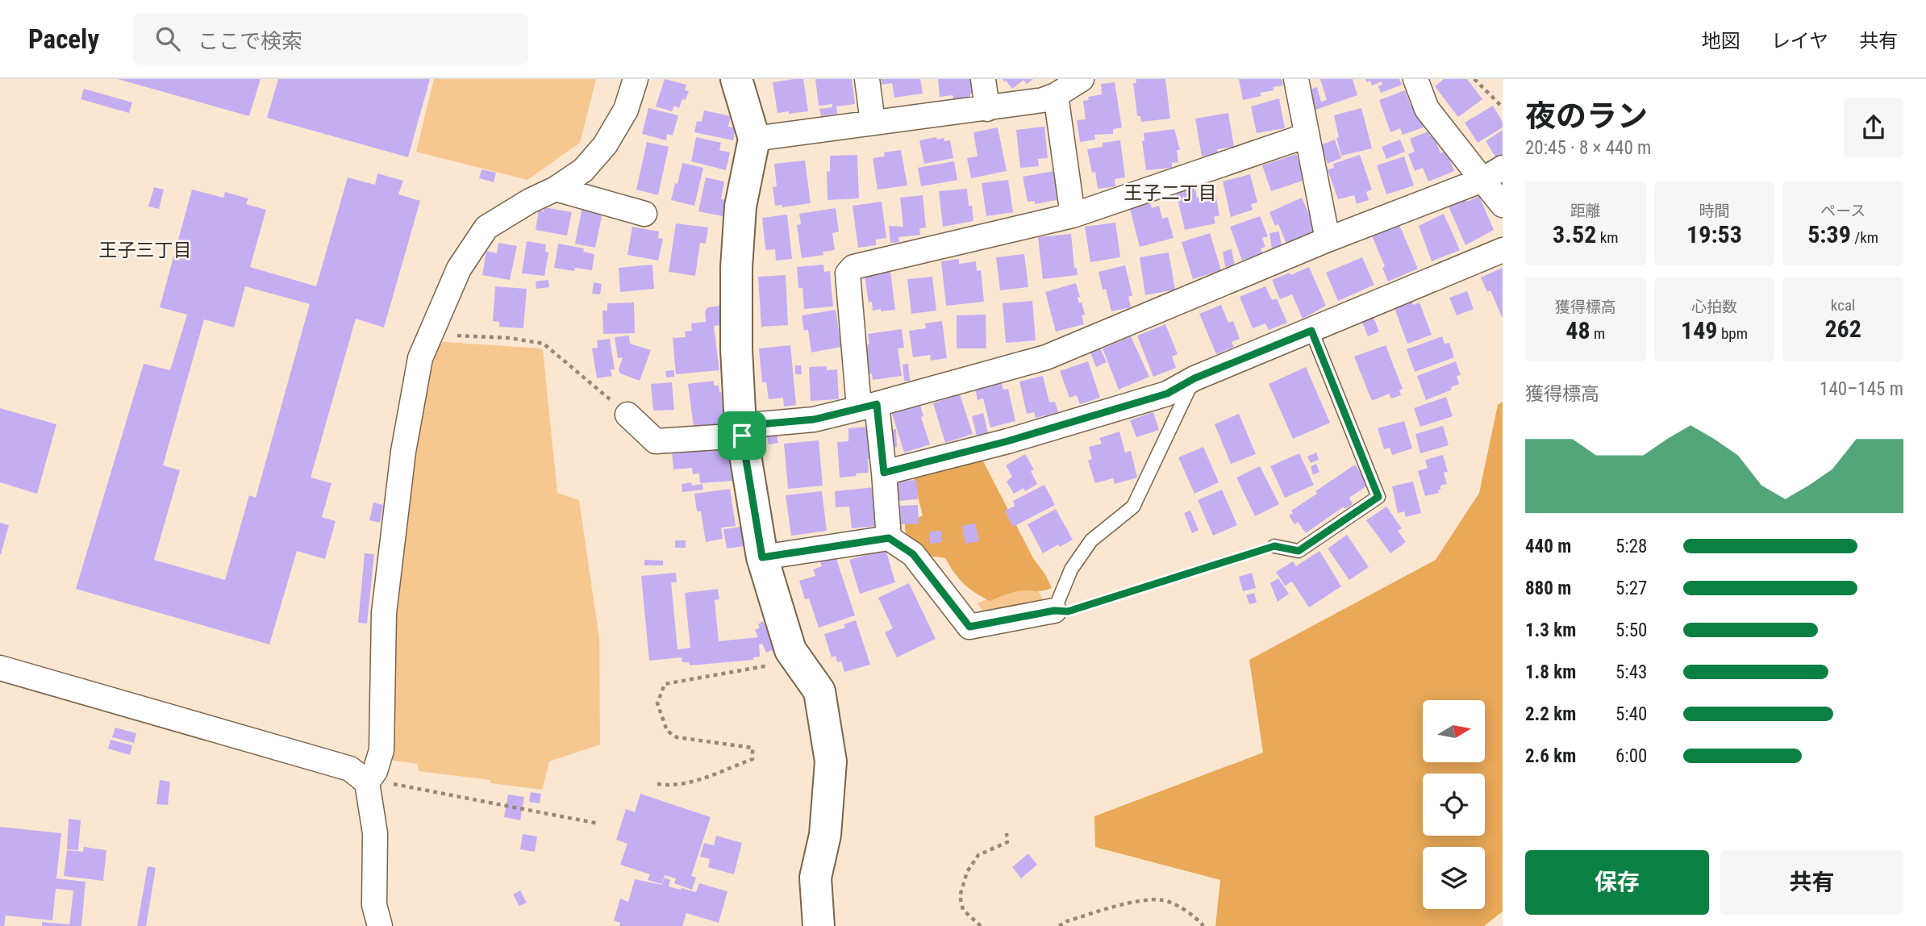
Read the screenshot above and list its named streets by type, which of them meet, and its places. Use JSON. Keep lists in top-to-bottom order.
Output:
{
  "districts": ["王子二丁目", "王子三丁目"],
  "north": "right",
  "page": {
    "header": "Pacely",
    "search": "ここで検索",
    "nav": ["地図", "レイヤ", "共有"],
    "heading": ["夜のラン", "20:45 · 8 × 440 m"],
    "stats": [
      ["距離", "3.52 km"],
      ["時間", "19:53"],
      ["ペース", "5:39 /km"],
      ["獲得標高", "48 m"],
      ["心拍数", "149 bpm"],
      ["kcal", "262"]
    ],
    "chart": ["獲得標高", "140–145 m"],
    "list": [
      {
        "name": "440 m",
        "note": "5:28"
      },
      {
        "name": "880 m",
        "note": "5:27"
      },
      {
        "name": "1.3 km",
        "note": "5:50"
      },
      {
        "name": "1.8 km",
        "note": "5:43"
      },
      {
        "name": "2.2 km",
        "note": "5:40"
      },
      {
        "name": "2.6 km",
        "note": "6:00"
      }
    ],
    "buttons": ["保存", "共有"]
  }
}
